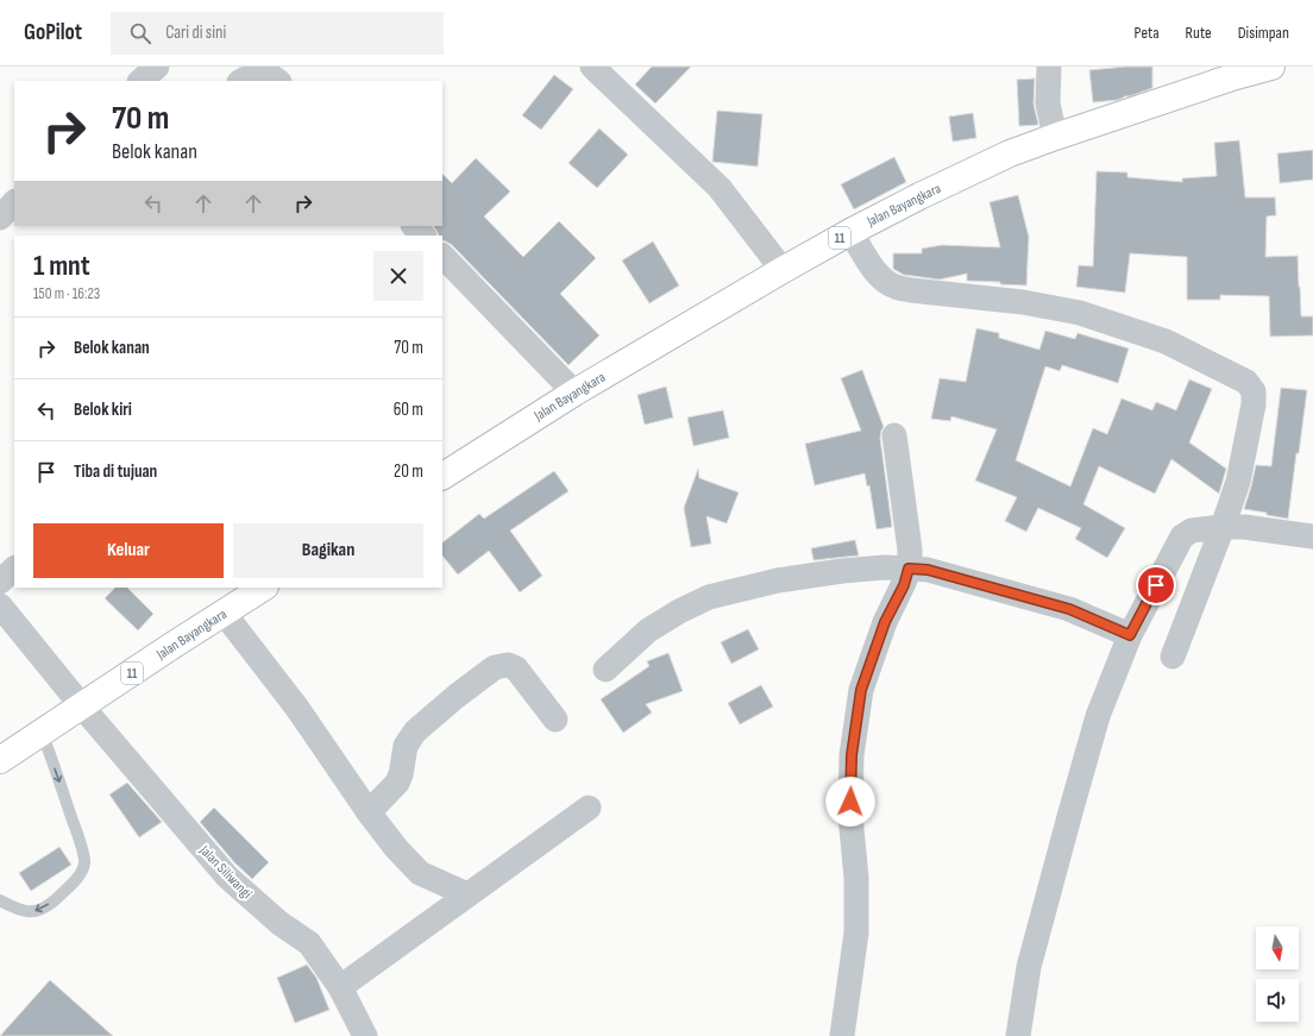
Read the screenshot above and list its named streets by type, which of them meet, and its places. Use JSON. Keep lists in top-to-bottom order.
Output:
{
  "streets": {
    "highway": ["Jalan Bayangkara", "11"],
    "street": ["Jalan Siliwangi"]
  },
  "crossings": [
    ["Jalan Bayangkara", "Jalan Siliwangi"]
  ],
  "north": "bottom",
  "page": {
    "header": "GoPilot",
    "search": "Cari di sini",
    "nav": ["Peta", "Rute", "Disimpan"],
    "turn": ["70 m", "Belok kanan"],
    "heading": ["1 mnt", "150 m · 16:23"],
    "list": [
      {
        "name": "Belok kanan",
        "value": "70 m"
      },
      {
        "name": "Belok kiri",
        "value": "60 m"
      },
      {
        "name": "Tiba di tujuan",
        "value": "20 m"
      }
    ],
    "buttons": ["Keluar", "Bagikan"]
  }
}
